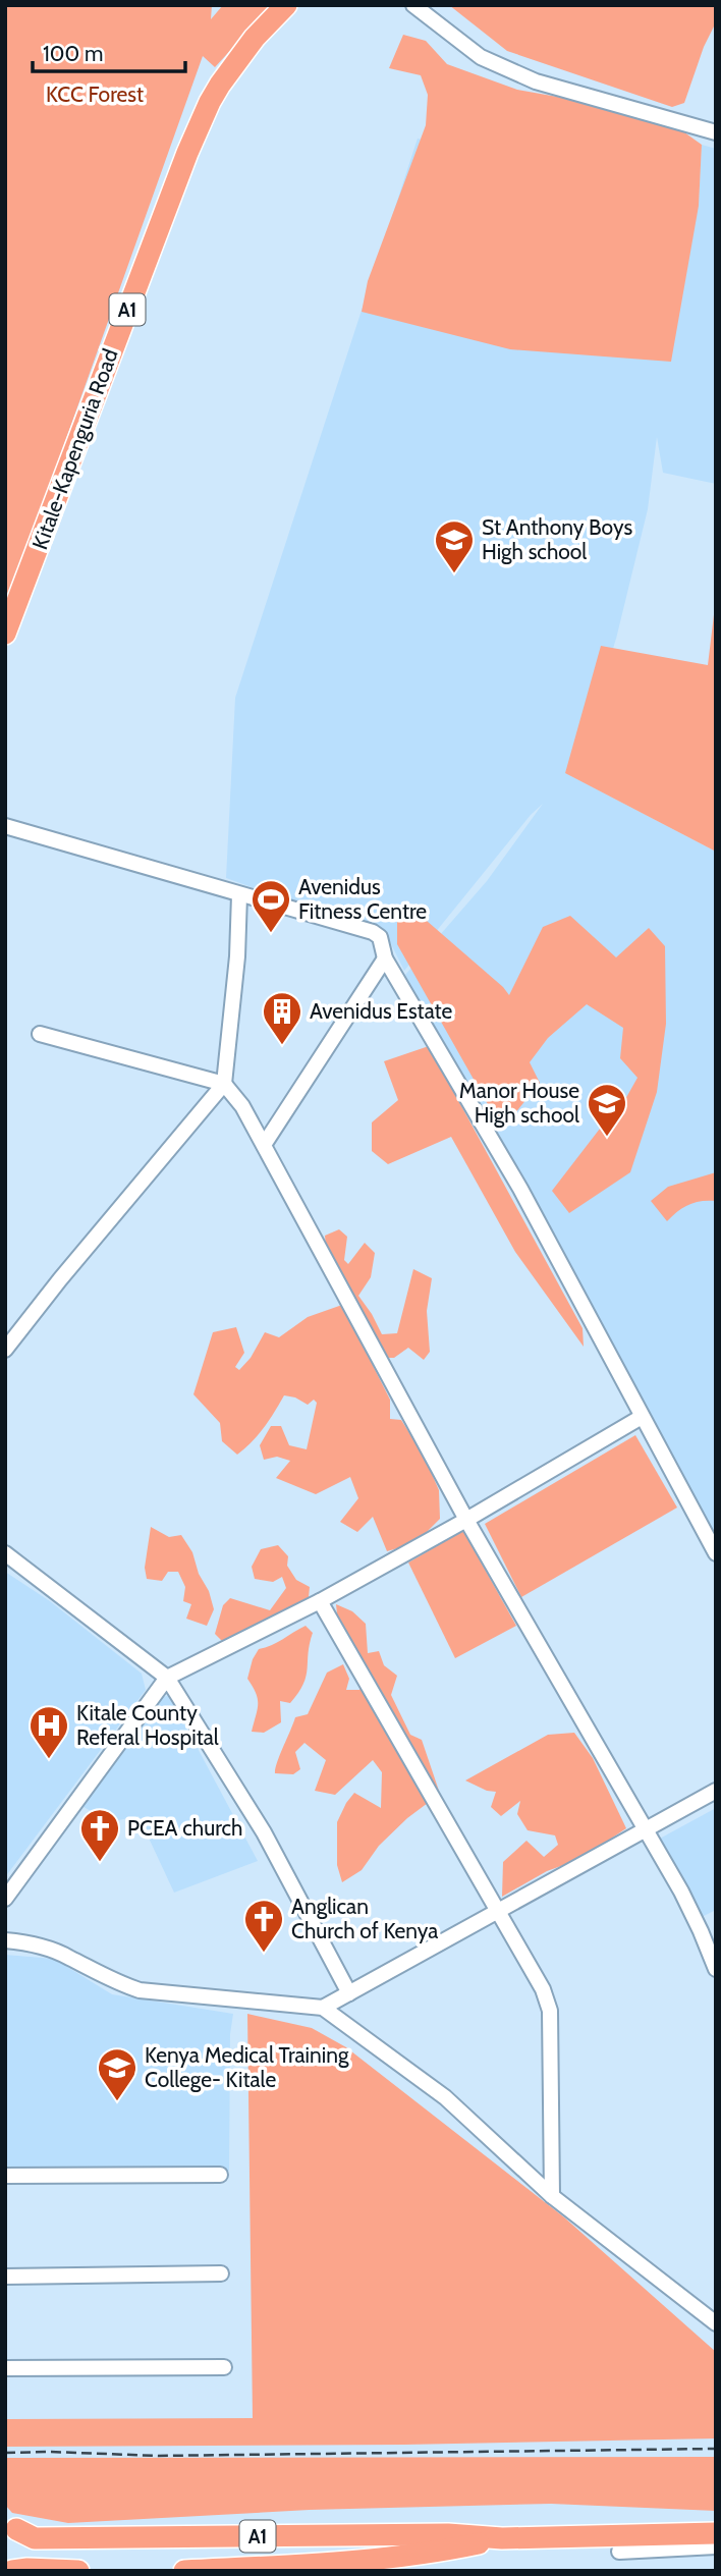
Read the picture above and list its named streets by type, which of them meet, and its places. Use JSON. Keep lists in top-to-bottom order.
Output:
{
  "streets": {
    "highway": ["A1", "Kitale-Kapenguria Road"]
  },
  "parks": ["KCC Forest"],
  "places": {
    "school or university": ["St Anthony Boys High school", "Manor House High school", "Kenya Medical Training College- Kitale"],
    "sports": ["Avenidus Fitness Centre"],
    "building": ["Avenidus Estate"],
    "hospital": ["Kitale County Referal Hospital"],
    "church": ["PCEA church", "Anglican Church of Kenya"]
  },
  "scale_bar": "100 m"
}
